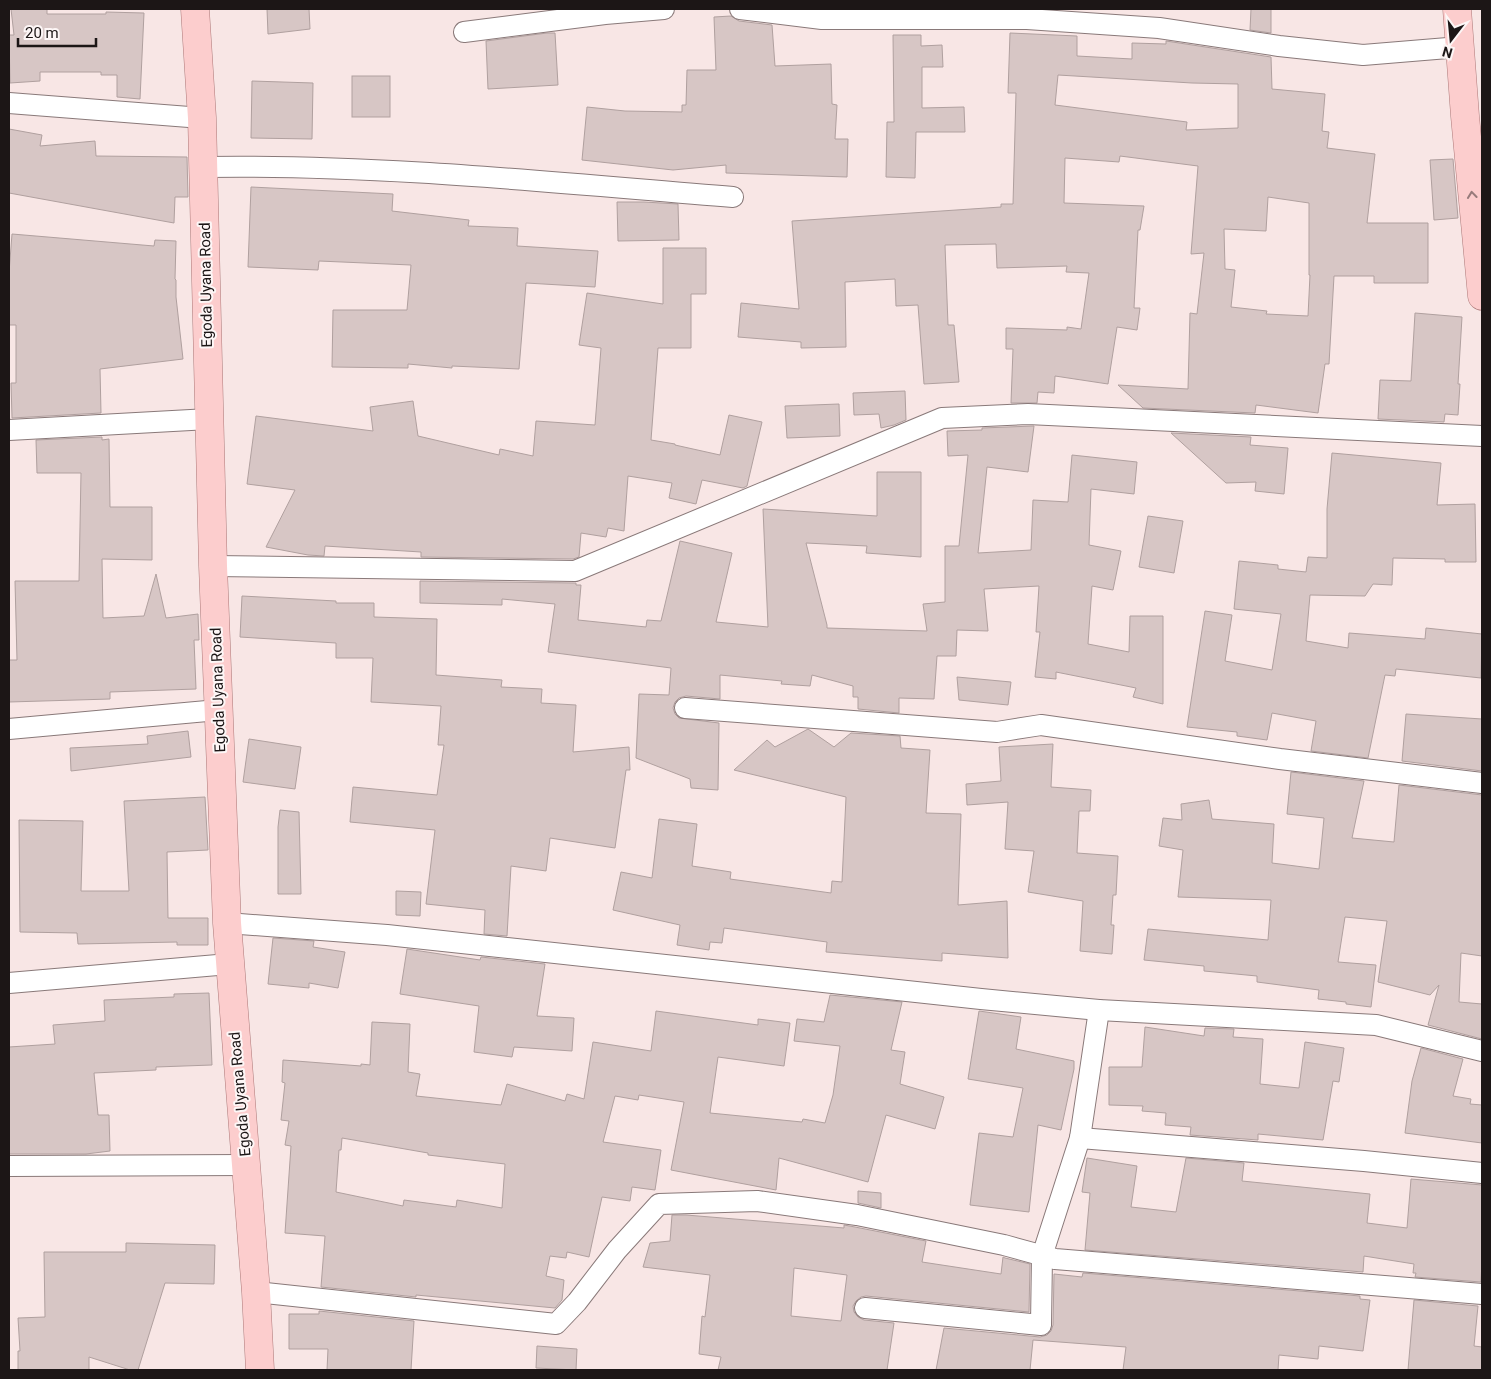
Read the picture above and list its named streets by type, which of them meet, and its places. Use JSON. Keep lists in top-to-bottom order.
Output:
{
  "streets": {
    "main road": ["Egoda Uyana Road"]
  },
  "scale_bar": "20 m",
  "north": "bottom"
}
